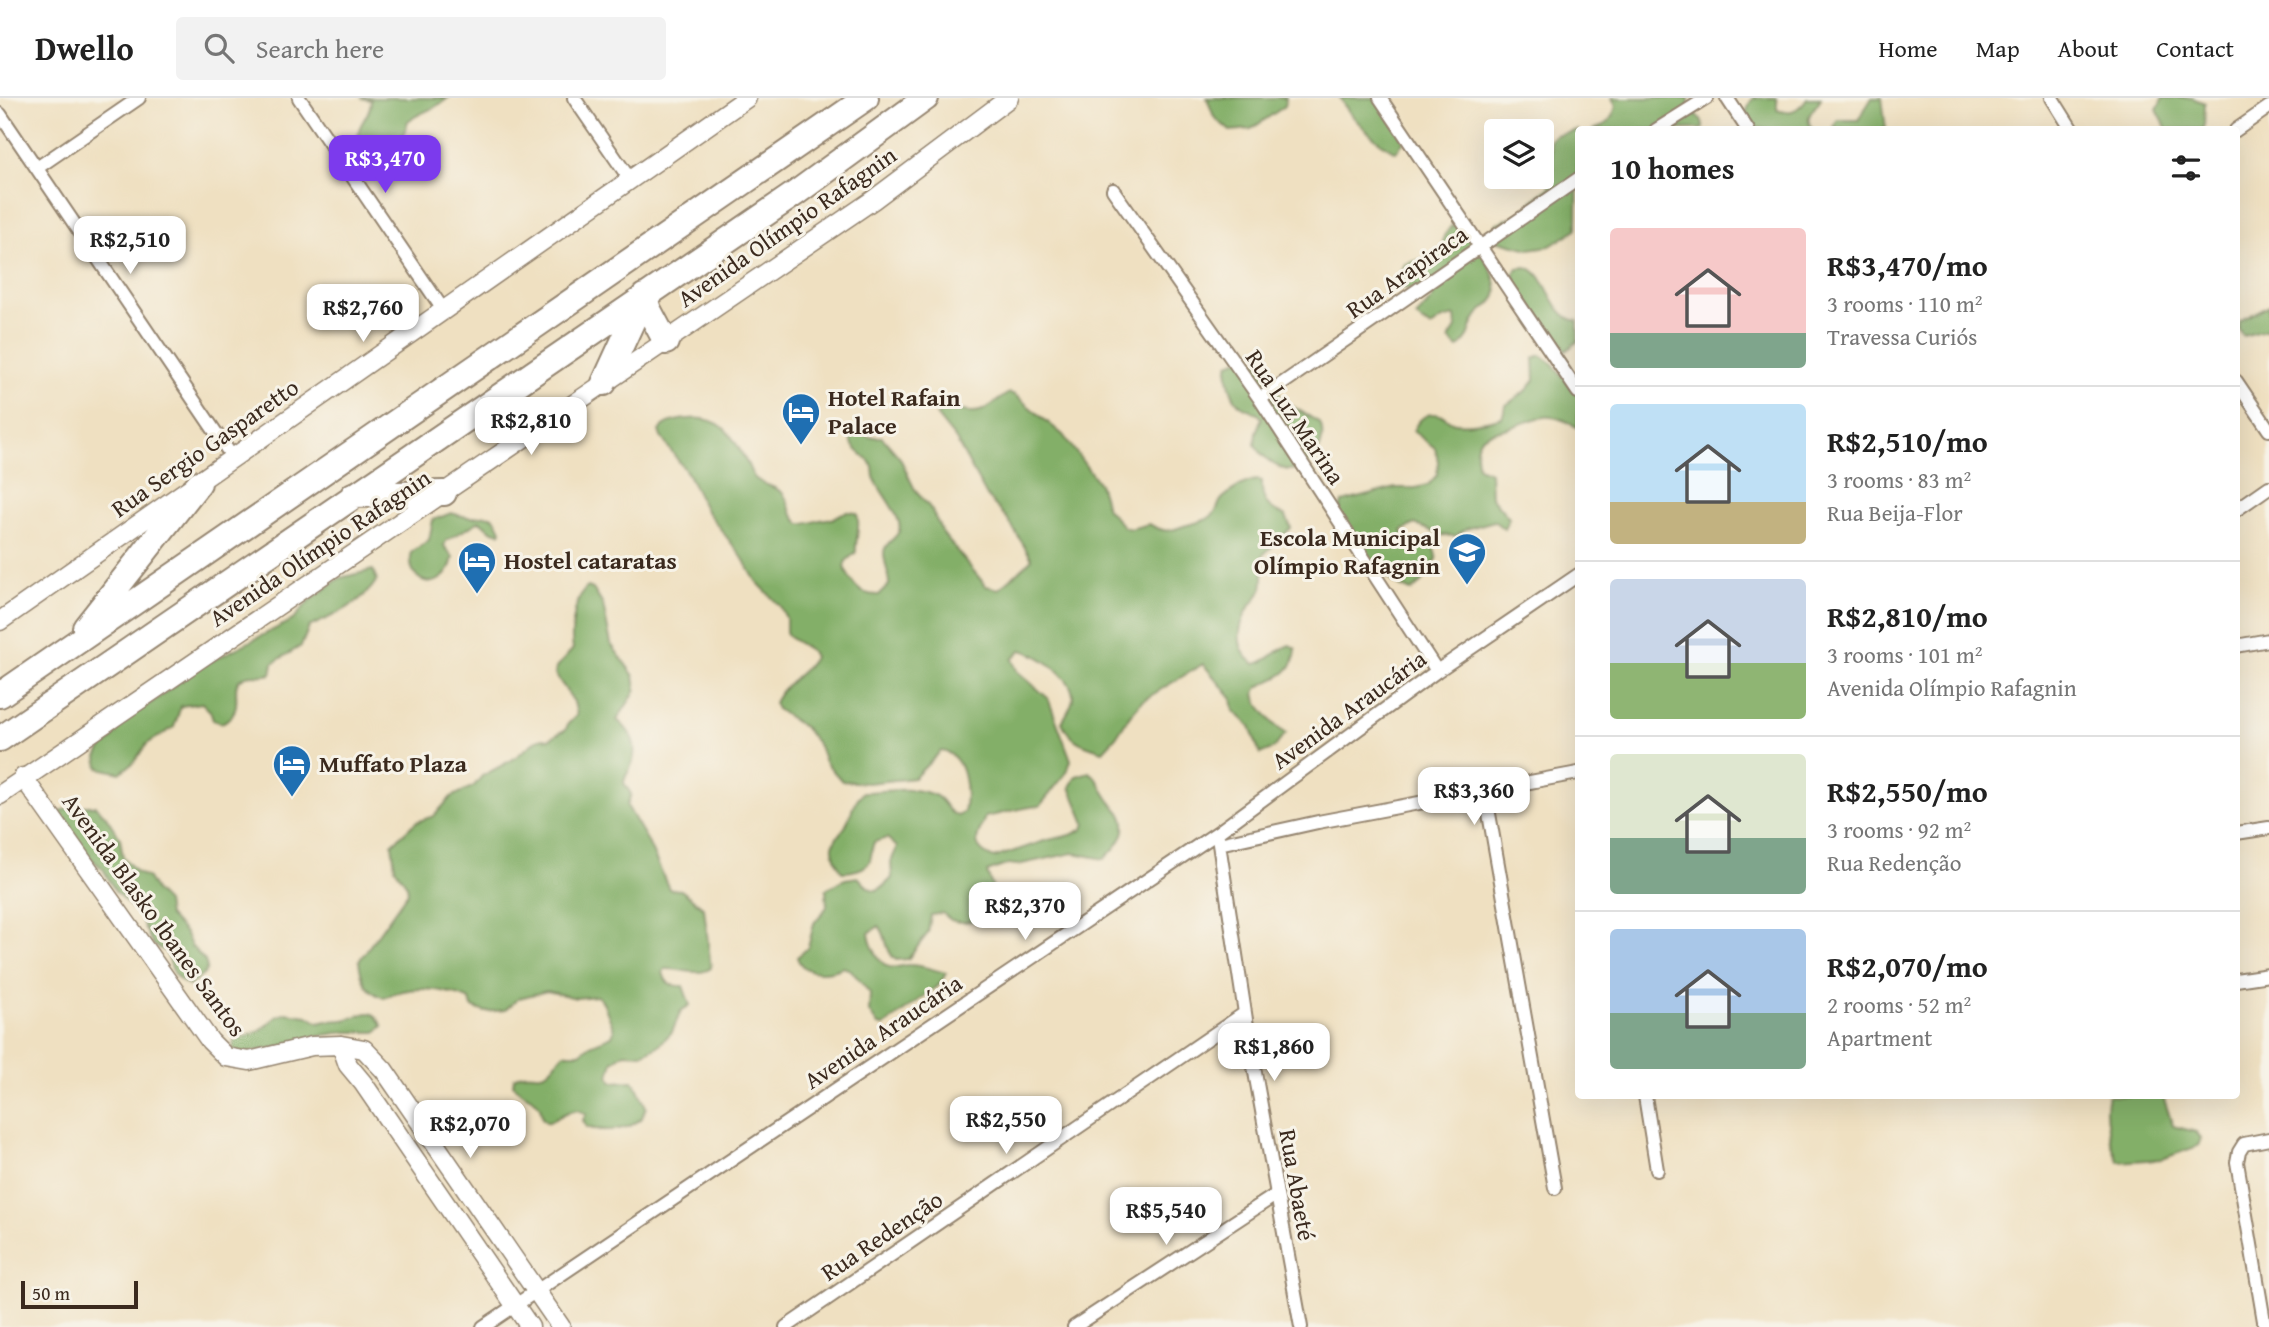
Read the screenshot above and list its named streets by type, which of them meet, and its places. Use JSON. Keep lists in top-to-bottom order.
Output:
{
  "streets": {
    "street": [
      "Avenida Olímpio Rafagnin",
      "Rua Arapiraca",
      "Rua Luz Marina",
      "Rua Sergio Gasparetto",
      "Avenida Araucária",
      "Avenida Blasko Ibanes Santos",
      "Rua Abaeté",
      "Rua Redenção"
    ]
  },
  "crossings": [
    ["Avenida Olímpio Rafagnin", "Avenida Blasko Ibanes Santos"],
    ["Rua Arapiraca", "Rua Luz Marina"],
    ["Rua Luz Marina", "Avenida Araucária"],
    ["Avenida Araucária", "Rua Abaeté"],
    ["Rua Abaeté", "Rua Redenção"]
  ],
  "places": {
    "hotel": ["Hotel Rafain Palace", "Hostel cataratas", "Muffato Plaza"],
    "school or university": ["Escola Municipal Olímpio Rafagnin"]
  },
  "scale_bar": "50 m",
  "page": {
    "header": "Dwello",
    "search": "Search here",
    "nav": [
      "Home",
      "Map",
      "About",
      "Contact"
    ],
    "heading": "10 homes",
    "price": [
      "R$3,470",
      "R$2,510",
      "R$2,760",
      "R$2,810",
      "R$3,360",
      "R$2,370",
      "R$1,860",
      "R$2,550",
      "R$2,070",
      "R$5,540"
    ],
    "list": [
      {
        "name": "R$3,470/mo",
        "note": "3 rooms · 110 m² · Travessa Curiós"
      },
      {
        "name": "R$2,510/mo",
        "note": "3 rooms · 83 m² · Rua Beija-Flor"
      },
      {
        "name": "R$2,810/mo",
        "note": "3 rooms · 101 m² · Avenida Olímpio Rafagnin"
      },
      {
        "name": "R$2,550/mo",
        "note": "3 rooms · 92 m² · Rua Redenção"
      },
      {
        "name": "R$2,070/mo",
        "note": "2 rooms · 52 m² · Apartment"
      }
    ],
    "scale": "50 m"
  }
}
